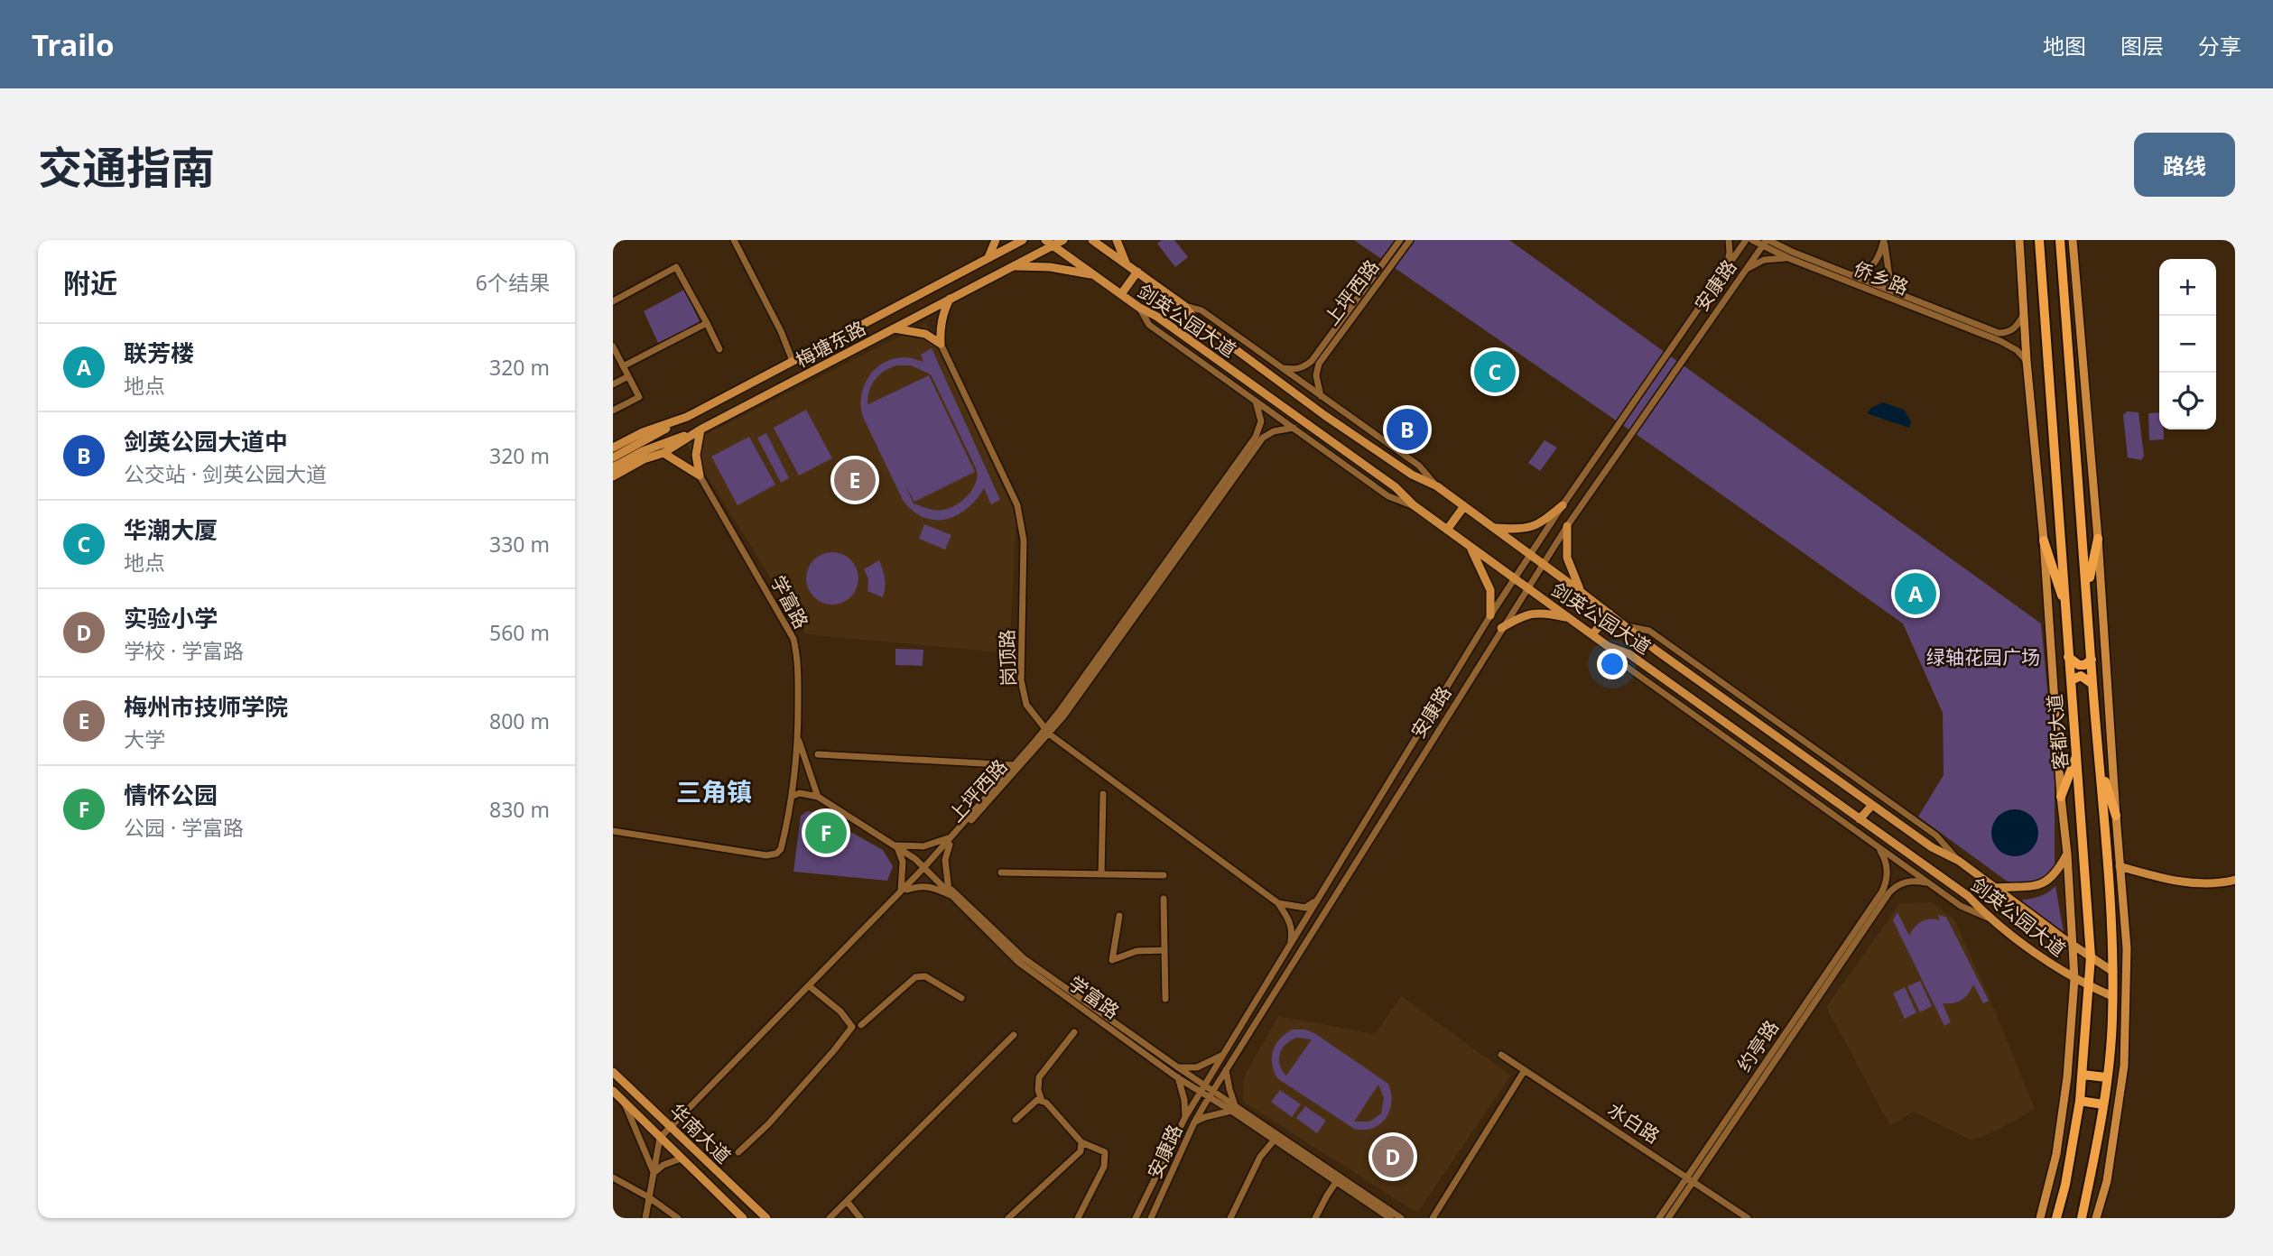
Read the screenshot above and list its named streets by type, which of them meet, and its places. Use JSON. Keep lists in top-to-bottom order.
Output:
{
  "streets": {
    "highway": ["客都大道"],
    "main road": ["剑英公园大道", "梅塘东路", "华南大道"],
    "street": [
      "侨乡路",
      "安康路",
      "上坪西路",
      "学富路",
      "岗顶路",
      "约亭路",
      "水白路"
    ]
  },
  "crossings": [
    ["侨乡路", "安康路"],
    ["安康路", "剑英公园大道"],
    ["安康路", "学富路"],
    ["上坪西路", "学富路"],
    ["上坪西路", "岗顶路"],
    ["上坪西路", "华南大道"],
    ["剑英公园大道", "梅塘东路"],
    ["剑英公园大道", "客都大道"],
    ["约亭路", "水白路"]
  ],
  "districts": ["三角镇"],
  "parks": ["绿轴花园广场"],
  "page": {
    "header": "Trailo",
    "nav": ["地图", "图层", "分享"],
    "title": "交通指南",
    "buttons": "路线",
    "heading": ["附近", "6个结果"],
    "map_buttons": ["+", "−"],
    "list": [
      {
        "mark": "A",
        "name": "联芳楼",
        "note": "地点",
        "value": "320 m"
      },
      {
        "mark": "B",
        "name": "剑英公园大道中",
        "note": "公交站 · 剑英公园大道",
        "value": "320 m"
      },
      {
        "mark": "C",
        "name": "华潮大厦",
        "note": "地点",
        "value": "330 m"
      },
      {
        "mark": "D",
        "name": "实验小学",
        "note": "学校 · 学富路",
        "value": "560 m"
      },
      {
        "mark": "E",
        "name": "梅州市技师学院",
        "note": "大学",
        "value": "800 m"
      },
      {
        "mark": "F",
        "name": "情怀公园",
        "note": "公园 · 学富路",
        "value": "830 m"
      }
    ],
    "pins": [
      "C",
      "B",
      "E",
      "A",
      "F",
      "D"
    ]
  }
}
